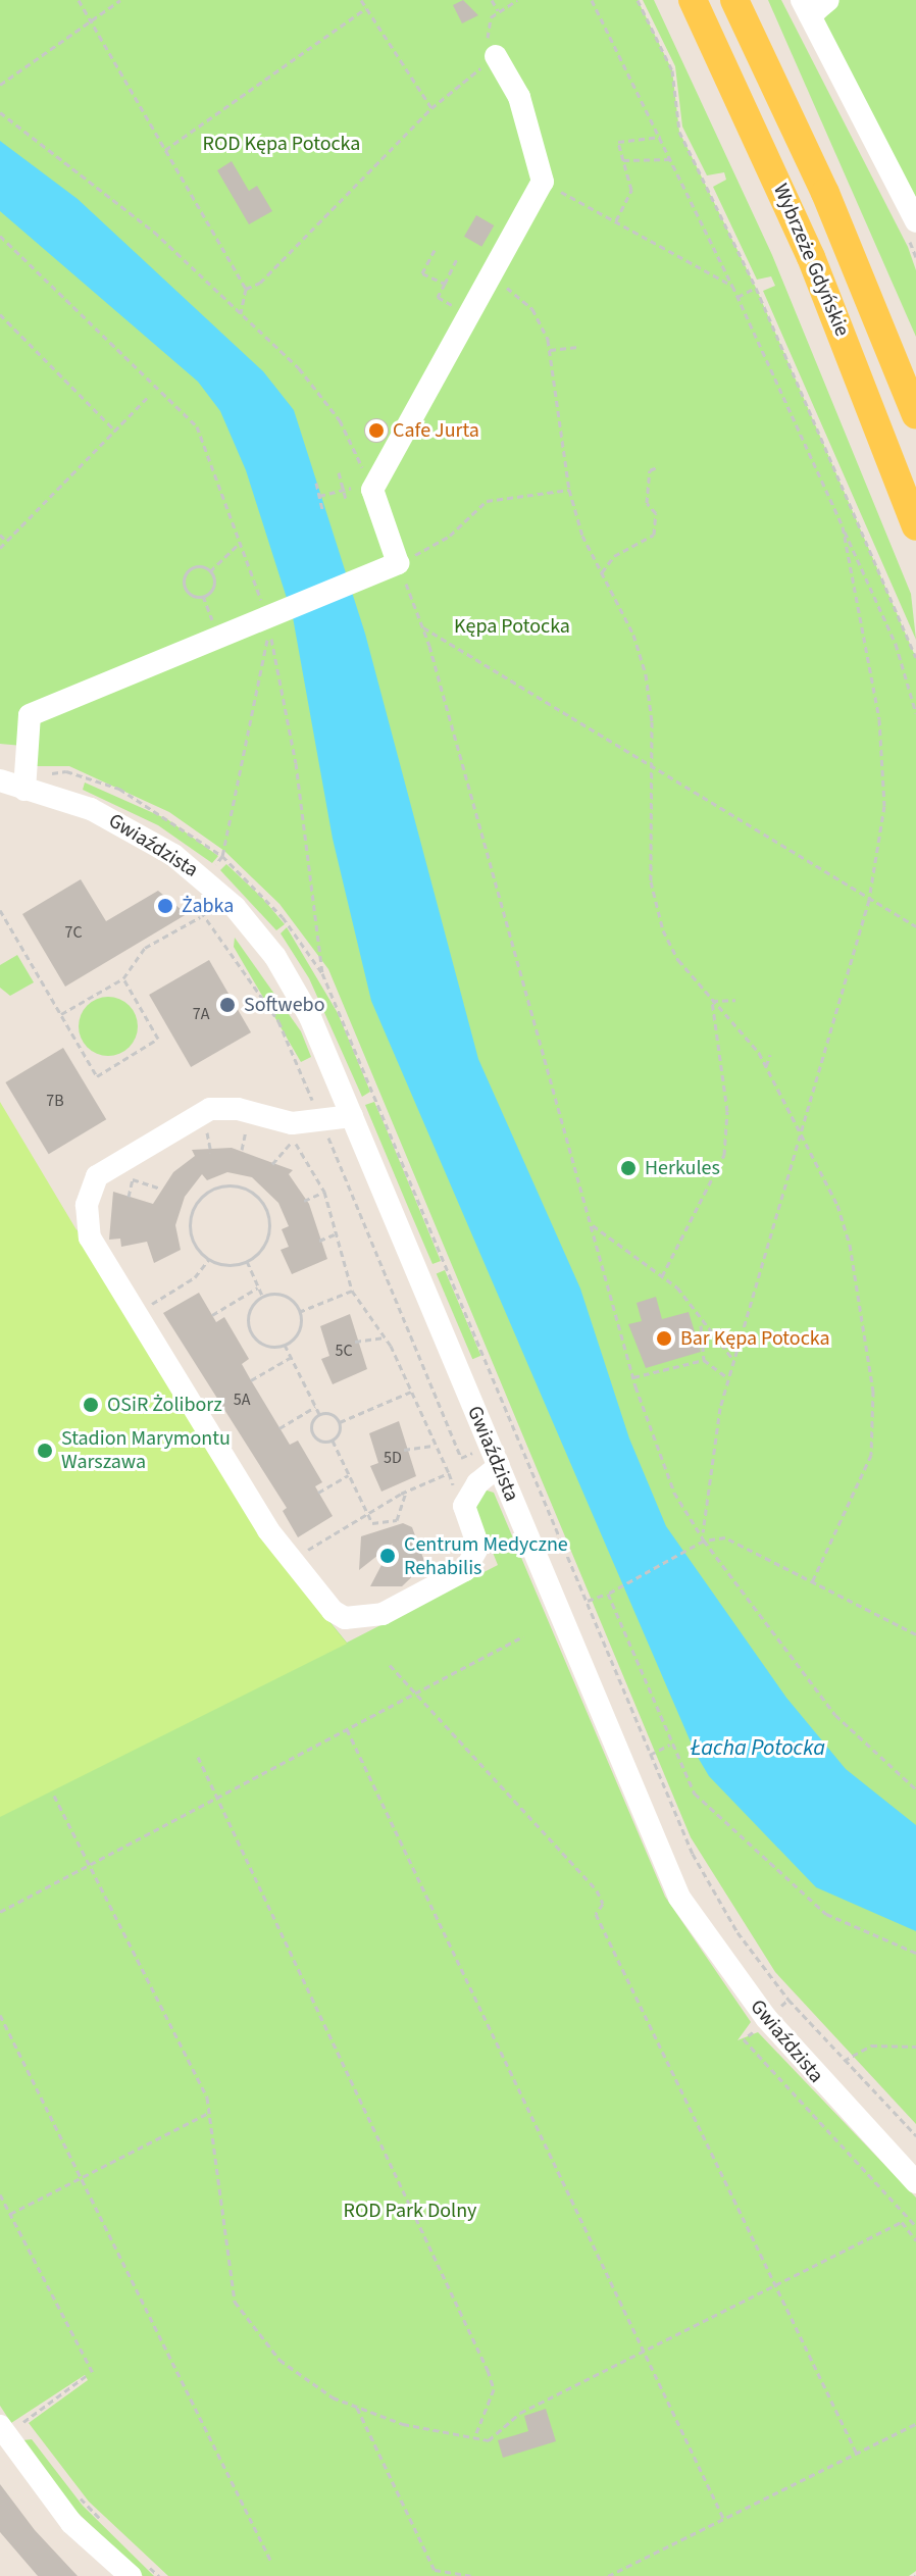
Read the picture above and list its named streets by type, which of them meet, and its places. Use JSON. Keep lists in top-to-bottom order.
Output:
{
  "streets": {
    "main road": ["Wybrzeże Gdyńskie"],
    "street": ["Gwiaździsta"]
  },
  "water": ["Łacha Potocka"],
  "parks": ["ROD Kępa Potocka", "Kępa Potocka", "ROD Park Dolny"],
  "places": [
    "Cafe Jurta",
    "Żabka",
    "Softwebo",
    "Herkules",
    "Bar Kępa Potocka",
    "OSiR Żoliborz",
    "Stadion Marymontu Warszawa",
    "Centrum Medyczne Rehabilis"
  ],
  "house_numbers": [
    "7C",
    "7A",
    "7B",
    "5C",
    "5A",
    "5D"
  ]
}
